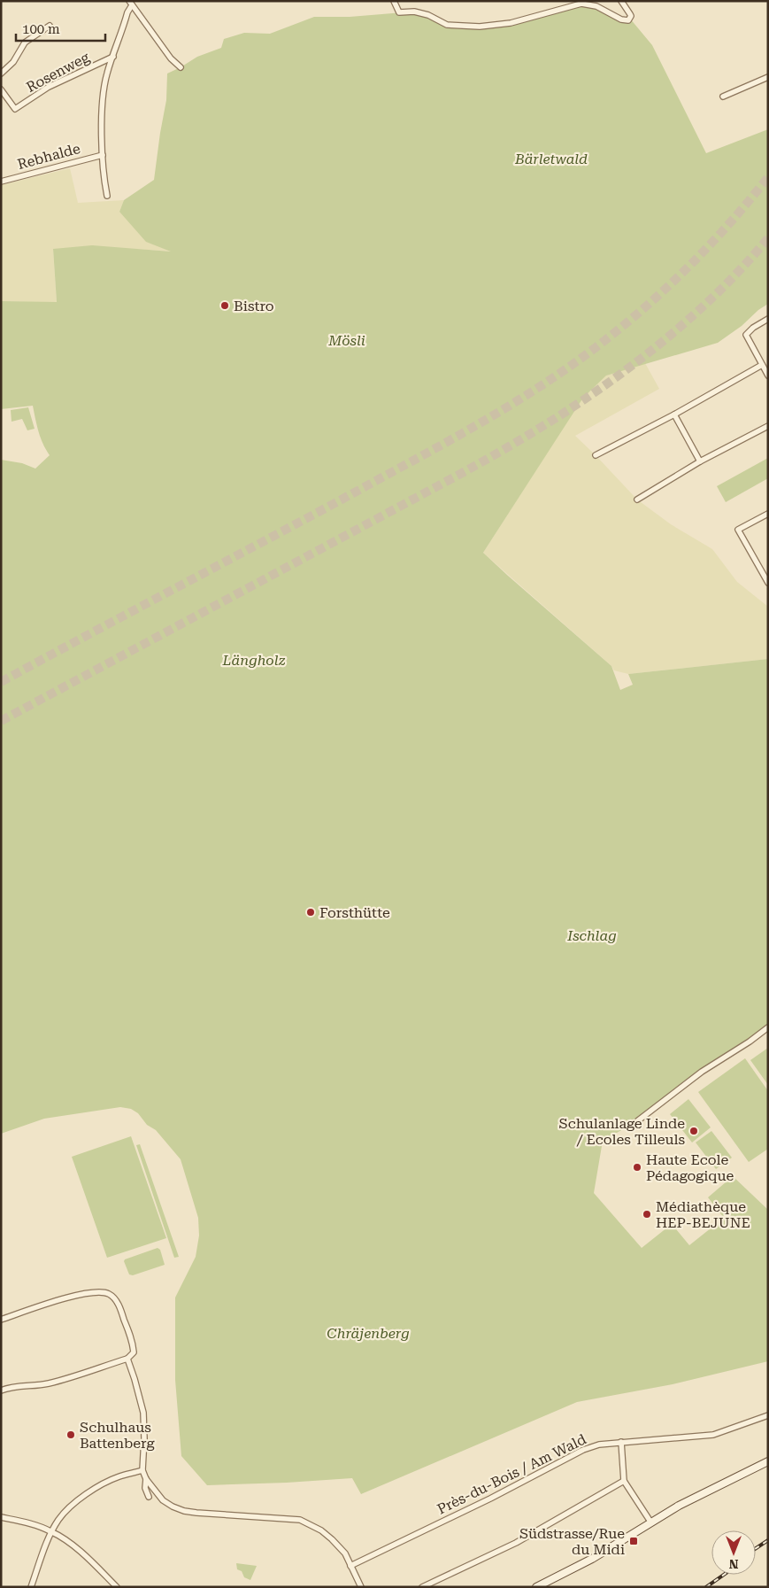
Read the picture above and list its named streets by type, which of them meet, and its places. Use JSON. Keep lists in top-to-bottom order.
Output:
{
  "streets": {
    "street": ["Rosenweg", "Rebhalde", "Près-du-Bois / Am Wald"]
  },
  "crossings": [
    ["Rosenweg", "Rebhalde"]
  ],
  "parks": [
    "Bärletwald",
    "Mösli",
    "Längholz",
    "Ischlag",
    "Chräjenberg"
  ],
  "places": {
    "other": [
      "Bistro",
      "Forsthütte",
      "Schulanlage Linde / Ecoles Tilleuls",
      "Haute Ecole Pédagogique",
      "Médiathèque HEP-BEJUNE",
      "Schulhaus Battenberg"
    ],
    "transit": ["Südstrasse/Rue du Midi"]
  },
  "scale_bar": "100 m",
  "north": "bottom"
}
